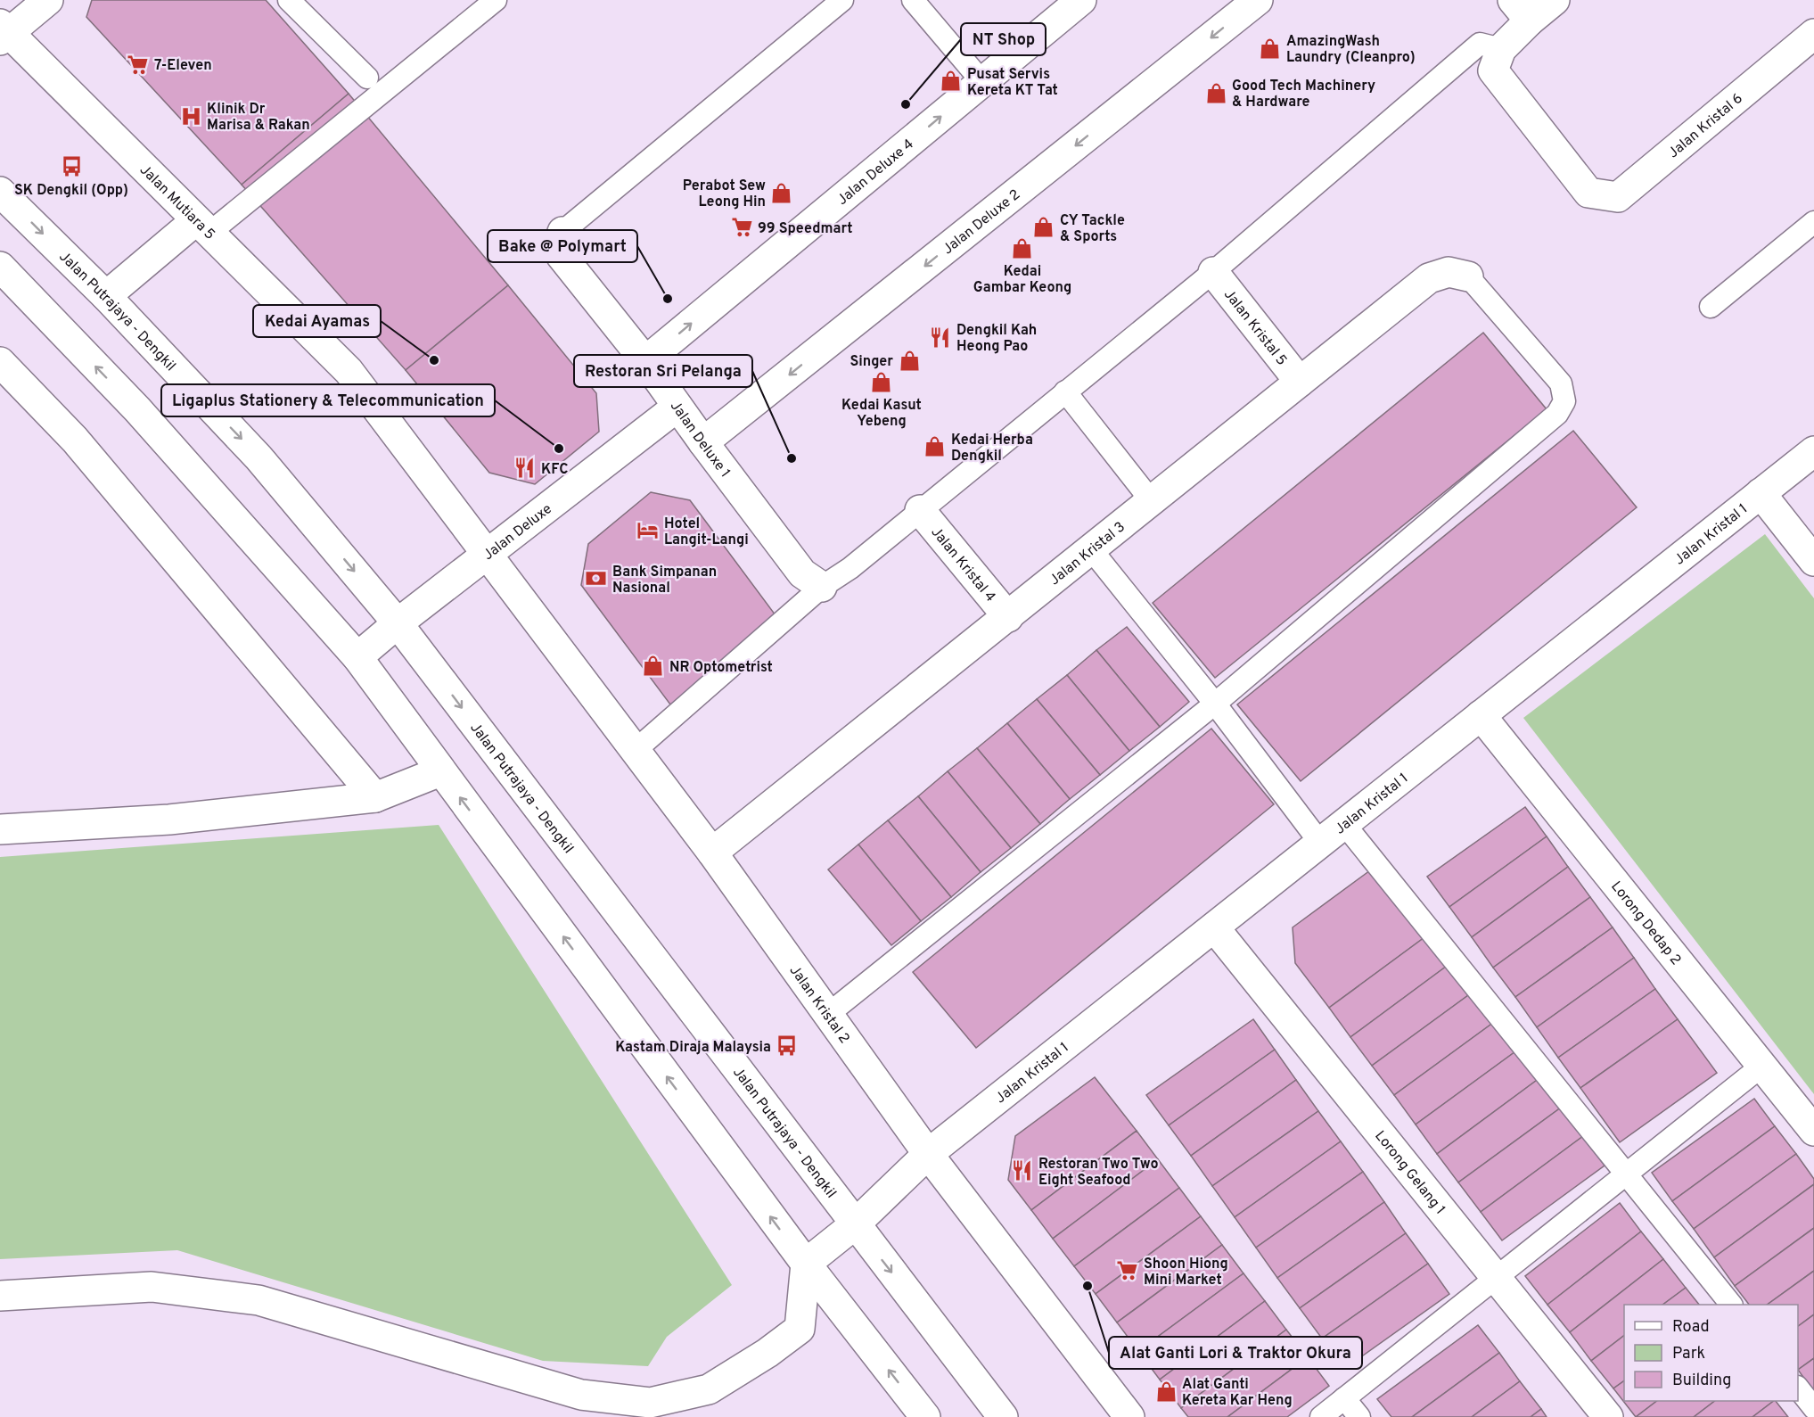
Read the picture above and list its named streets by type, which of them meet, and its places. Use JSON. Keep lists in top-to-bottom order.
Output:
{
  "streets": {
    "street": [
      "Jalan Kristal 6",
      "Jalan Deluxe 4",
      "Jalan Mutiara 5",
      "Jalan Deluxe 2",
      "Jalan Putrajaya - Dengkil",
      "Jalan Kristal 5",
      "Jalan Deluxe 1",
      "Jalan Deluxe",
      "Jalan Kristal 1",
      "Jalan Kristal 3",
      "Jalan Kristal 4",
      "Lorong Dedap 2",
      "Jalan Kristal 2",
      "Lorong Gelang 1"
    ]
  },
  "crossings": [
    ["Jalan Deluxe 4", "Jalan Deluxe 1"],
    ["Jalan Mutiara 5", "Jalan Deluxe"],
    ["Jalan Mutiara 5", "Jalan Kristal 2"],
    ["Jalan Deluxe 2", "Jalan Deluxe 1"],
    ["Jalan Putrajaya - Dengkil", "Jalan Deluxe"],
    ["Jalan Putrajaya - Dengkil", "Jalan Kristal 1"],
    ["Jalan Kristal 5", "Jalan Kristal 3"],
    ["Jalan Deluxe 1", "Jalan Deluxe"],
    ["Jalan Deluxe", "Jalan Kristal 2"],
    ["Jalan Kristal 1", "Lorong Dedap 2"],
    ["Jalan Kristal 1", "Jalan Kristal 2"],
    ["Jalan Kristal 1", "Lorong Gelang 1"],
    ["Jalan Kristal 3", "Jalan Kristal 4"],
    ["Jalan Kristal 3", "Jalan Kristal 2"]
  ],
  "one_way": ["Jalan Deluxe 4", "Jalan Deluxe 2"],
  "places": {
    "shop": [
      "AmazingWash Laundry (Cleanpro)",
      "Pusat Servis Kereta KT Tat",
      "Good Tech Machinery & Hardware",
      "Perabot Sew Leong Hin",
      "CY Tackle & Sports",
      "Kedai Gambar Keong",
      "Singer",
      "Kedai Kasut Yebeng",
      "Kedai Herba Dengkil",
      "NR Optometrist",
      "Alat Ganti Kereta Kar Heng"
    ],
    "supermarket": ["7-Eleven", "99 Speedmart", "Shoon Hiong Mini Market"],
    "other": [
      "NT Shop",
      "Bake @ Polymart",
      "Kedai Ayamas",
      "Ligaplus Stationery & Telecommunication",
      "Restoran Sri Pelanga",
      "Alat Ganti Lori & Traktor Okura"
    ],
    "hospital": ["Klinik Dr Marisa & Rakan"],
    "bus stop": ["SK Dengkil (Opp)", "Kastam Diraja Malaysia"],
    "restaurant": ["Dengkil Kah Heong Pao", "KFC", "Restoran Two Two Eight Seafood"],
    "hotel": ["Hotel Langit-Langi"],
    "bank": ["Bank Simpanan Nasional"]
  },
  "legend": ["Road", "Park", "Building"]
}
